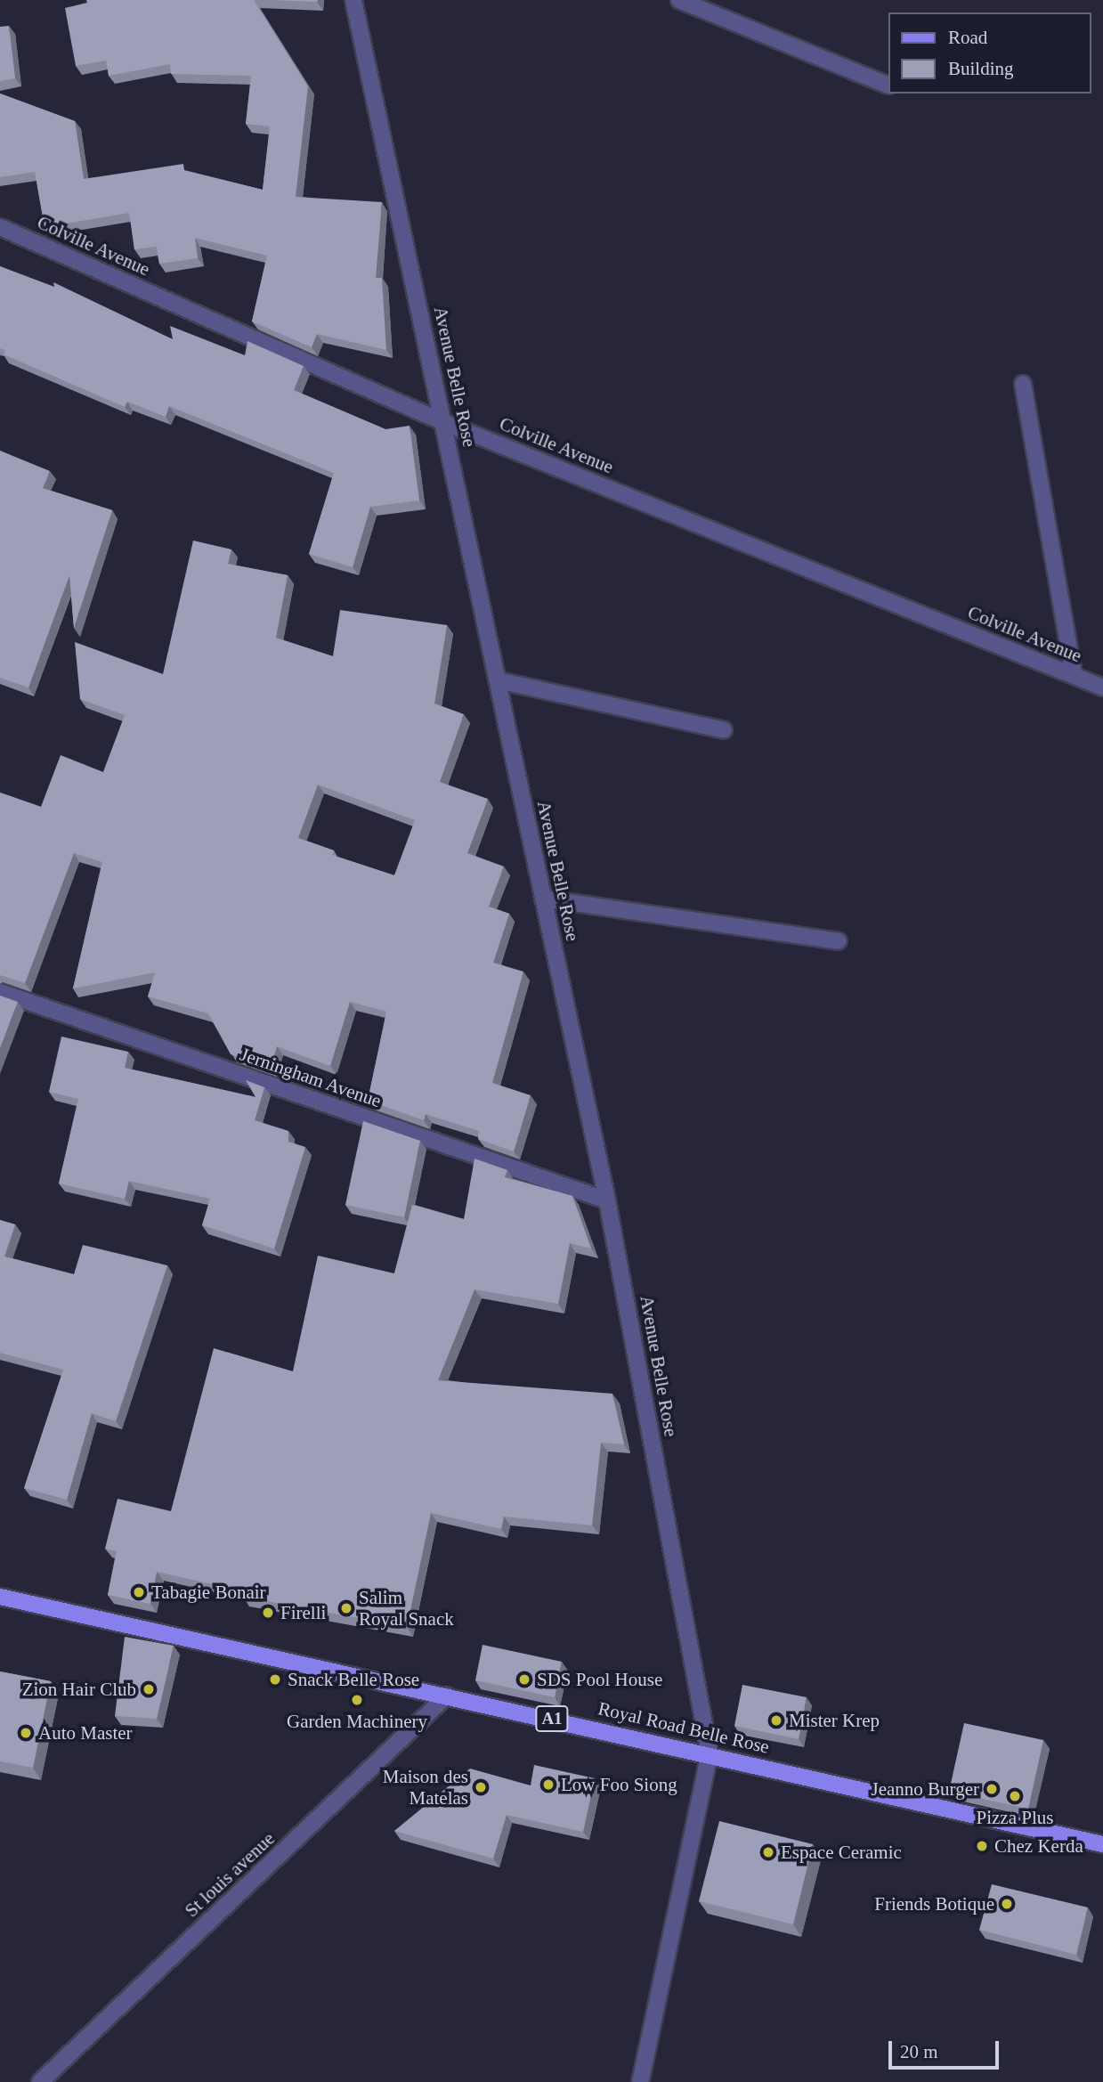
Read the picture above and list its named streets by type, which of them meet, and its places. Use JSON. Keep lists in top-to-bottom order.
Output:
{
  "streets": {
    "main road": ["A1", "Royal Road Belle Rose"],
    "street": [
      "Colville Avenue",
      "Avenue Belle Rose",
      "Jerningham Avenue",
      "St louis avenue"
    ]
  },
  "crossings": [
    ["Colville Avenue", "Avenue Belle Rose"],
    ["Avenue Belle Rose", "Jerningham Avenue"],
    ["Avenue Belle Rose", "Royal Road Belle Rose"],
    ["Royal Road Belle Rose", "St louis avenue"]
  ],
  "places": [
    "Tabagie Bonair",
    "Salim Royal Snack",
    "Firelli",
    "Snack Belle Rose",
    "SDS Pool House",
    "Zion Hair Club",
    "Garden Machinery",
    "Mister Krep",
    "Auto Master",
    "Low Foo Siong",
    "Maison des Matelas",
    "Jeanno Burger",
    "Pizza Plus",
    "Chez Kerda",
    "Espace Ceramic",
    "Friends Botique"
  ],
  "legend": ["Road", "Building"],
  "scale_bar": "20 m"
}
